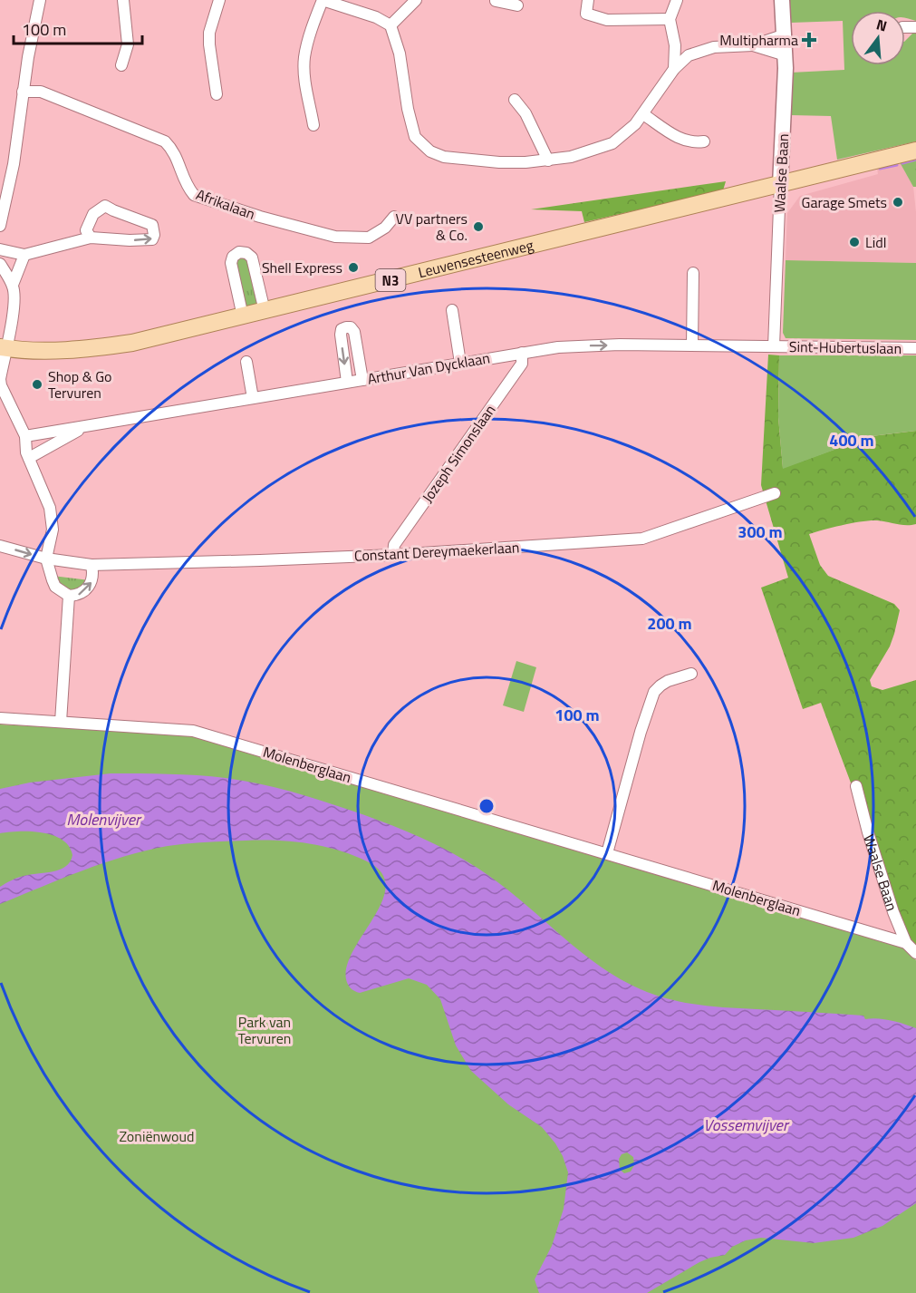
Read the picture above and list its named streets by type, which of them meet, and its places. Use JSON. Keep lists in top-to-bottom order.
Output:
{
  "streets": {
    "main road": ["Leuvensesteenweg", "N3"],
    "street": [
      "Waalse Baan",
      "Afrikalaan",
      "Sint-Hubertuslaan",
      "Arthur Van Dycklaan",
      "Jozeph Simonslaan",
      "Constant Dereymaekerlaan",
      "Molenberglaan"
    ]
  },
  "crossings": [
    ["Waalse Baan", "Leuvensesteenweg"],
    ["Waalse Baan", "Sint-Hubertuslaan"],
    ["Waalse Baan", "Arthur Van Dycklaan"],
    ["Waalse Baan", "Molenberglaan"],
    ["Sint-Hubertuslaan", "Arthur Van Dycklaan"],
    ["Arthur Van Dycklaan", "Jozeph Simonslaan"],
    ["Jozeph Simonslaan", "Constant Dereymaekerlaan"]
  ],
  "water": ["Molenvijver", "Vossemvijver"],
  "parks": ["Park van Tervuren", "Zoniënwoud"],
  "places": {
    "health": ["Multipharma"],
    "other": [
      "Garage Smets",
      "VV partners & Co.",
      "Lidl",
      "Shell Express",
      "Shop & Go Tervuren"
    ]
  },
  "scale_bar": "100 m",
  "north": "top",
  "rings": [
    "400 m",
    "300 m",
    "200 m",
    "100 m"
  ]
}
